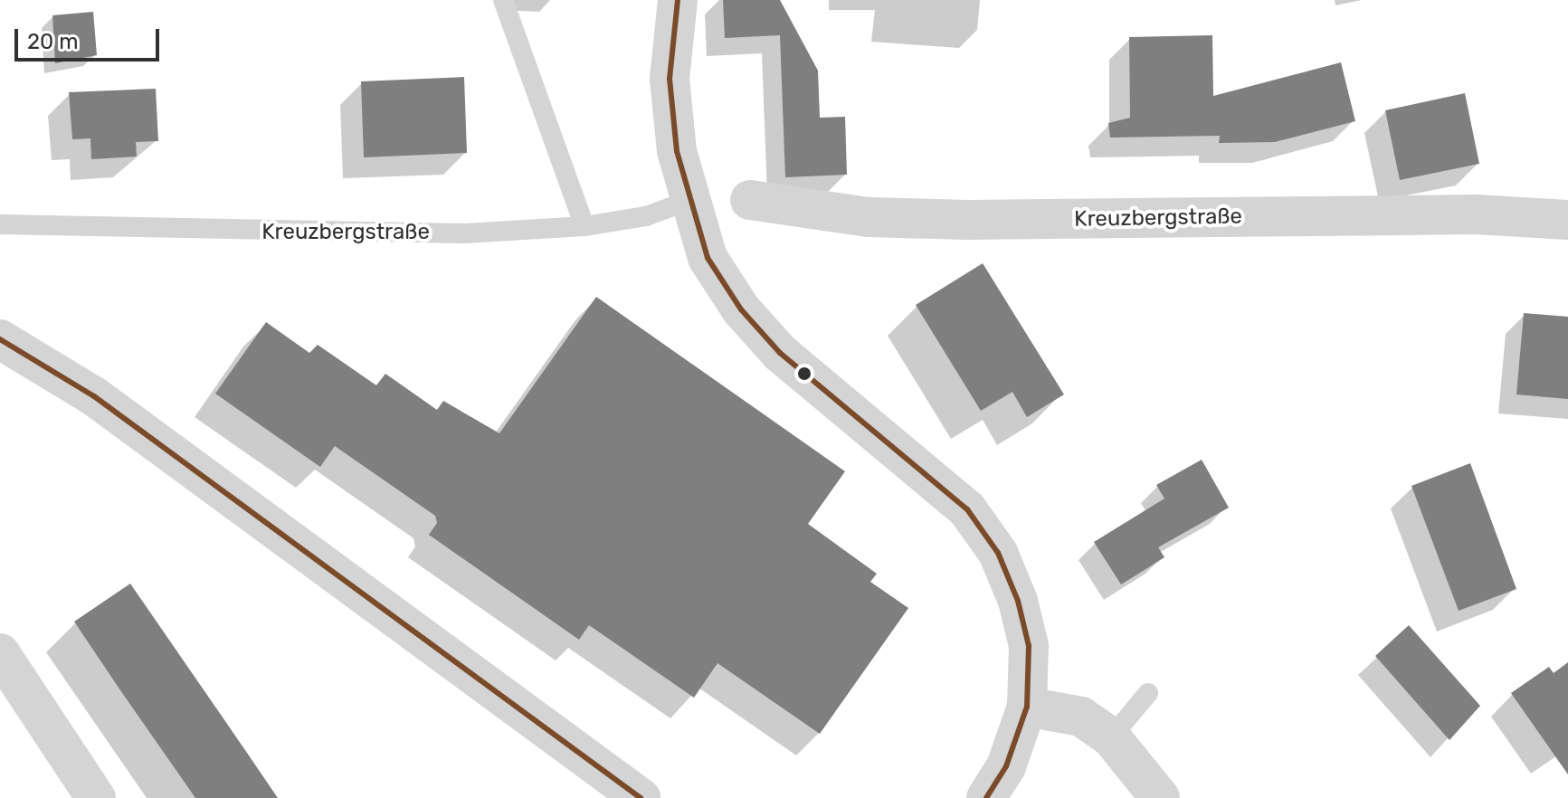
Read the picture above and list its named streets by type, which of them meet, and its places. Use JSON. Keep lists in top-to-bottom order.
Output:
{
  "streets": {
    "street": ["Kreuzbergstraße"]
  },
  "scale_bar": "20 m"
}
